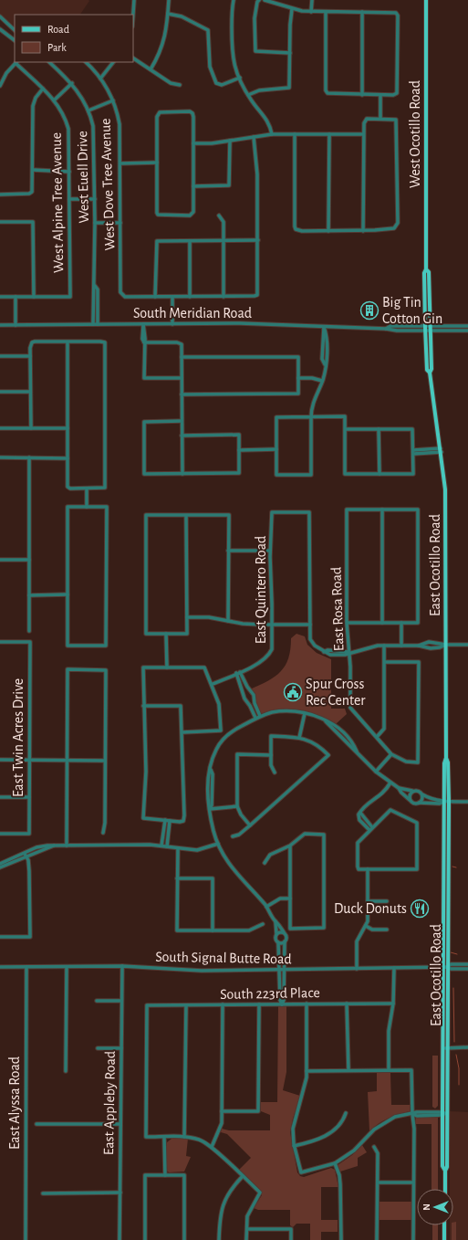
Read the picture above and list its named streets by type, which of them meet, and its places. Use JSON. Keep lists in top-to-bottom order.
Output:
{
  "streets": {
    "main road": ["West Ocotillo Road", "East Ocotillo Road"],
    "street": [
      "West Euell Drive",
      "West Dove Tree Avenue",
      "West Alpine Tree Avenue",
      "South Meridian Road",
      "East Quintero Road",
      "East Rosa Road",
      "East Twin Acres Drive",
      "South Signal Butte Road",
      "South 223rd Place",
      "East Alyssa Road",
      "East Appleby Road"
    ]
  },
  "crossings": [
    ["West Ocotillo Road", "South Meridian Road"],
    ["West Ocotillo Road", "East Ocotillo Road"],
    ["West Euell Drive", "South Meridian Road"],
    ["East Ocotillo Road", "South Signal Butte Road"],
    ["South Signal Butte Road", "East Alyssa Road"],
    ["South Signal Butte Road", "East Appleby Road"]
  ],
  "places": {
    "building": ["Big Tin Cotton Gin"],
    "public building": ["Spur Cross Rec Center"],
    "restaurant": ["Duck Donuts"]
  },
  "legend": ["Road", "Park"],
  "north": "left"
}
